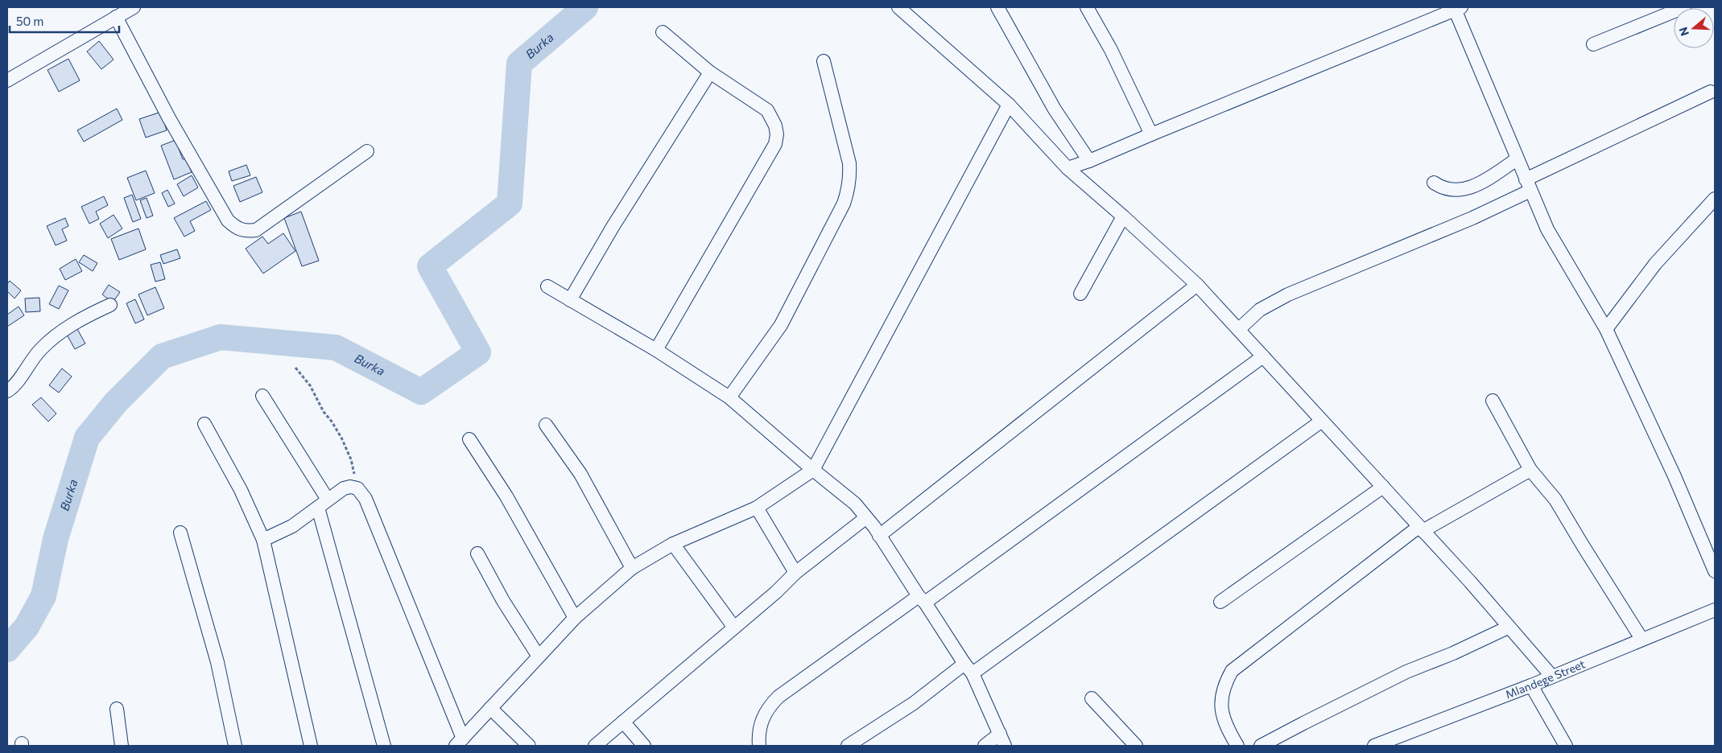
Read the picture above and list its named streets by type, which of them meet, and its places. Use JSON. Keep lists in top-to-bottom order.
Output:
{
  "streets": {
    "street": ["Mlandege Street"]
  },
  "water": ["Burka"],
  "scale_bar": "50 m",
  "north": "left"
}
